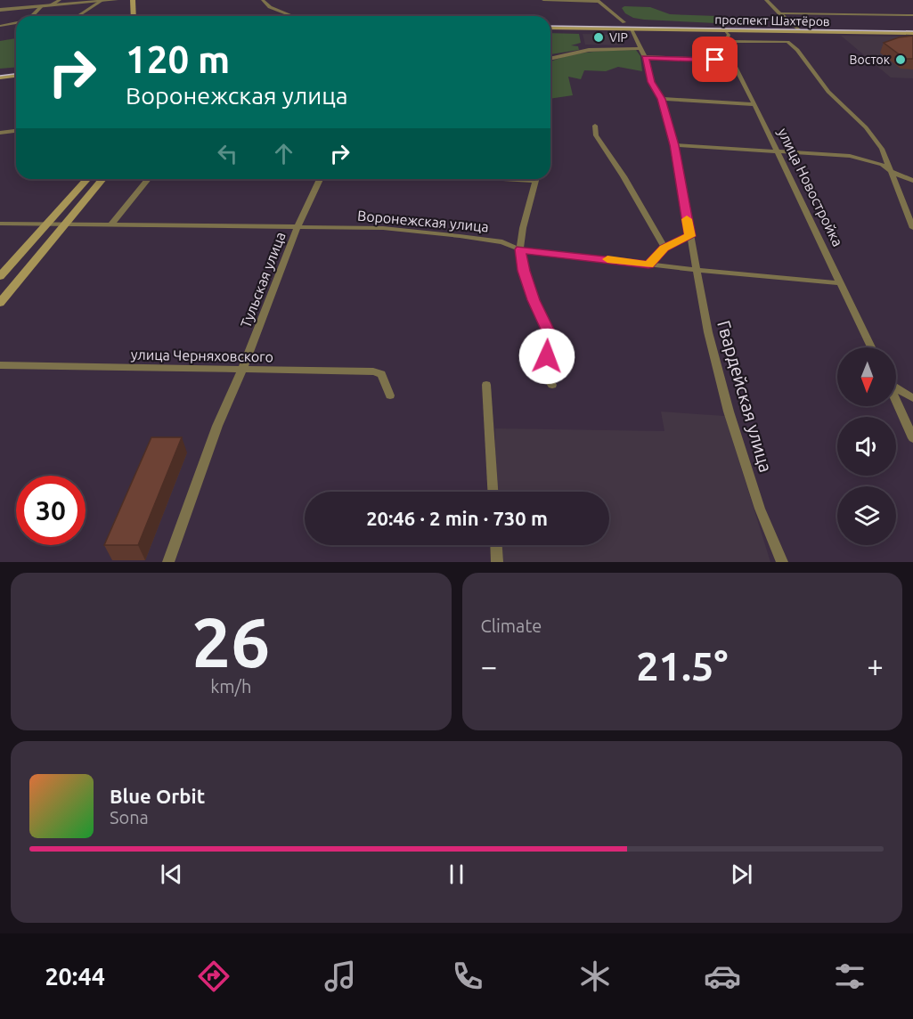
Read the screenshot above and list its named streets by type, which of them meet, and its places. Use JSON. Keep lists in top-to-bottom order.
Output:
{
  "streets": {
    "main road": ["проспект Шахтёров"],
    "street": [
      "улица Новостройка",
      "Воронежская улица",
      "Тульская улица",
      "улица Черняховского",
      "Гвардейская улица"
    ]
  },
  "crossings": [
    ["проспект Шахтёров", "улица Новостройка"],
    ["проспект Шахтёров", "Гвардейская улица"],
    ["улица Новостройка", "Воронежская улица"],
    ["Воронежская улица", "Тульская улица"],
    ["Воронежская улица", "Гвардейская улица"],
    ["Тульская улица", "улица Черняховского"]
  ],
  "places": ["VIP", "Восток"],
  "north": "bottom",
  "page": {
    "turn": ["120 m", "Воронежская улица"],
    "limit": "30",
    "trip": "20:46 · 2 min · 730 m",
    "tile": [
      ["26", "km/h"],
      "Climate"
    ],
    "heat": ["−", "21.5°", "+"],
    "song": ["Blue Orbit", "Sona"],
    "tabs": "20:44"
  }
}
